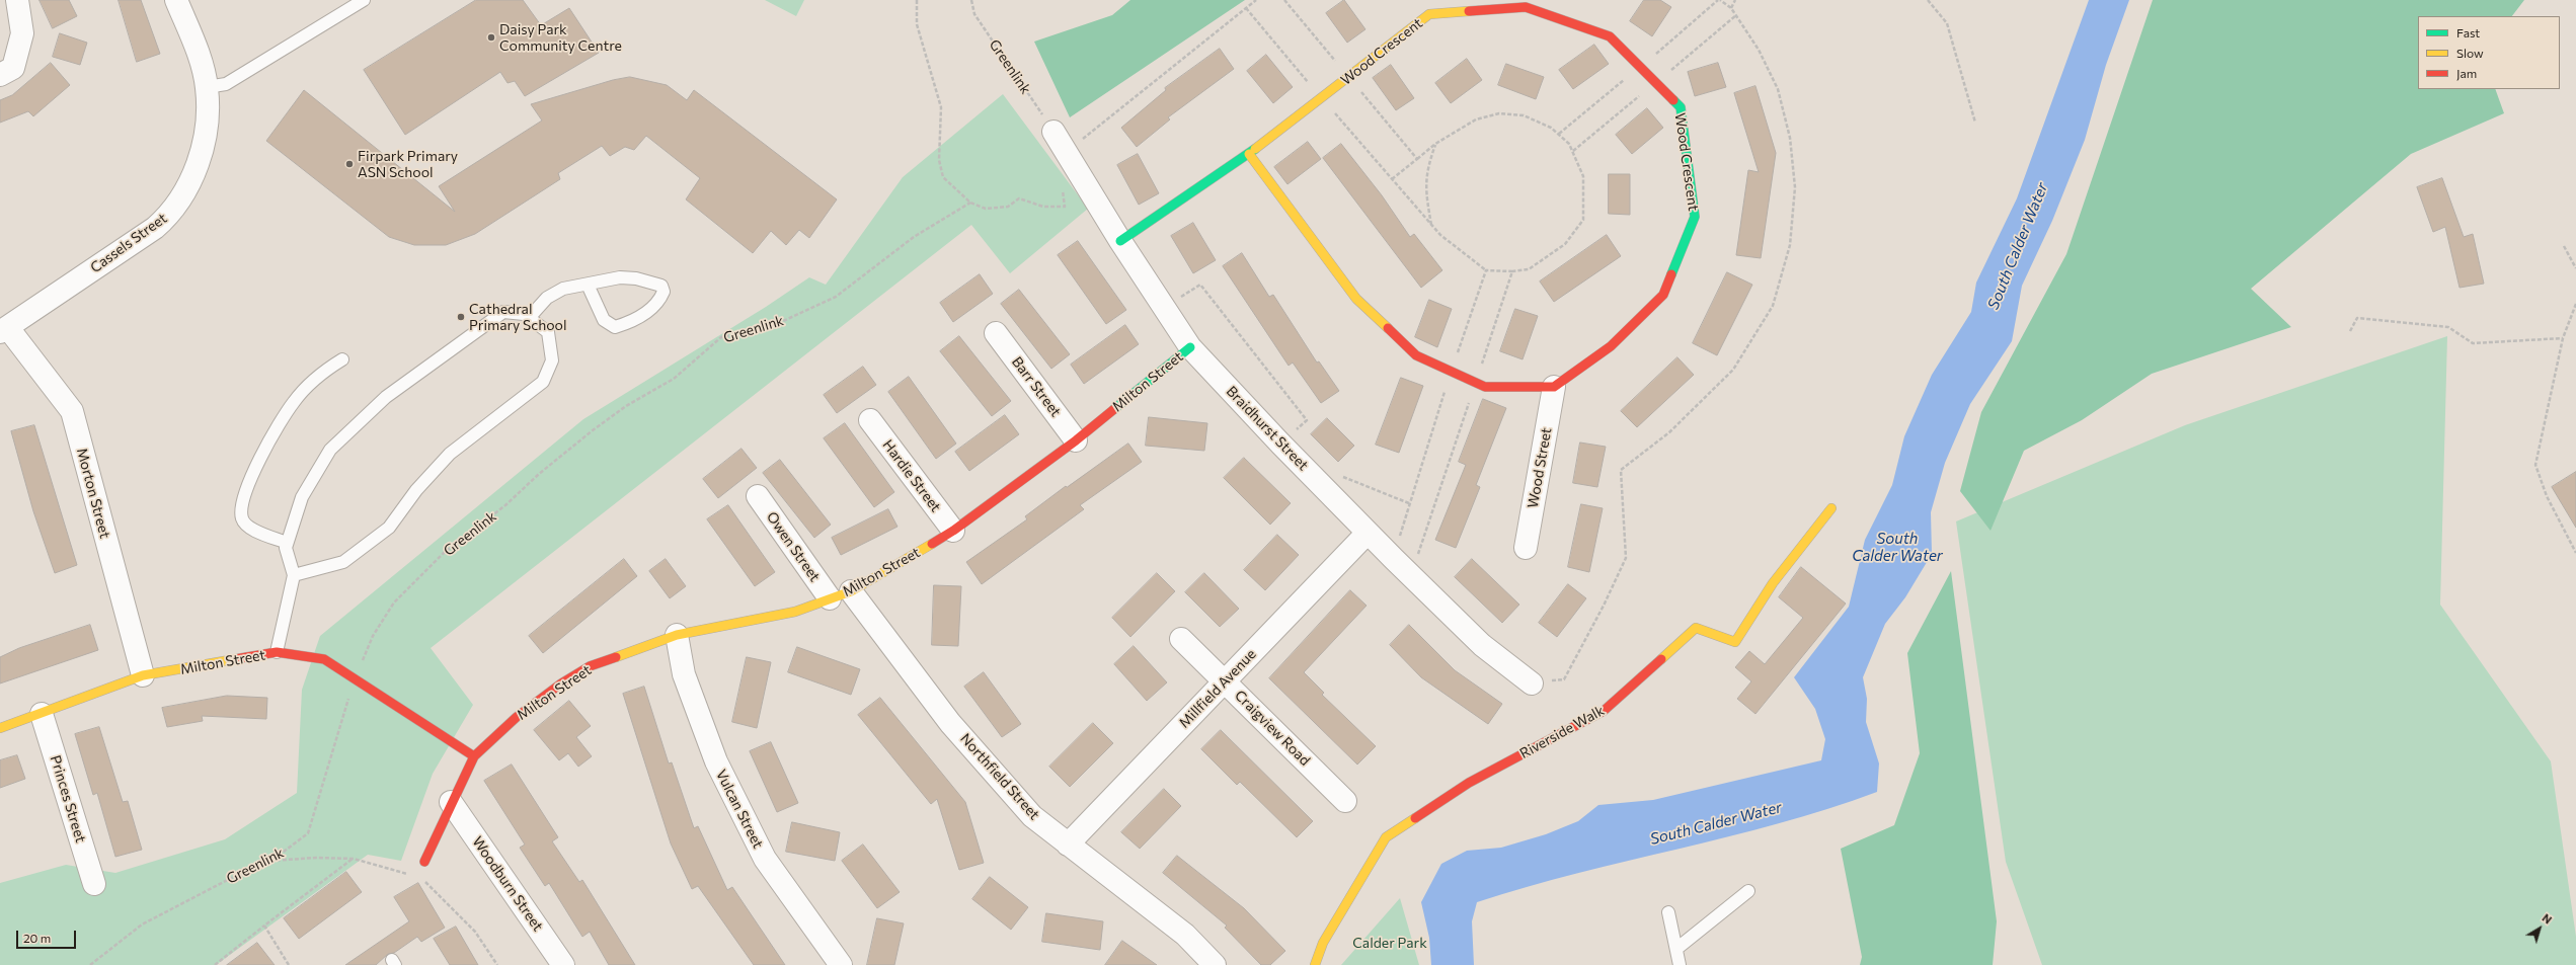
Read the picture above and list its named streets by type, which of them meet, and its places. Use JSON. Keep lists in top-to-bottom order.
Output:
{
  "streets": {
    "street": [
      "Wood Crescent",
      "Cassels Street",
      "Milton Street",
      "Barr Street",
      "Braidhurst Street",
      "Wood Street",
      "Hardie Street",
      "Morton Street",
      "Owen Street",
      "Millfield Avenue",
      "Craigview Road",
      "Riverside Walk",
      "Northfield Street",
      "Princes Street",
      "Vulcan Street",
      "Woodburn Street"
    ],
    "path": ["Greenlink"]
  },
  "crossings": [
    ["Wood Crescent", "Braidhurst Street"],
    ["Wood Crescent", "Wood Street"],
    ["Greenlink", "Milton Street"],
    ["Greenlink", "Braidhurst Street"],
    ["Cassels Street", "Morton Street"],
    ["Milton Street", "Barr Street"],
    ["Milton Street", "Braidhurst Street"],
    ["Milton Street", "Hardie Street"],
    ["Milton Street", "Morton Street"],
    ["Milton Street", "Owen Street"],
    ["Milton Street", "Northfield Street"],
    ["Milton Street", "Princes Street"],
    ["Milton Street", "Vulcan Street"],
    ["Milton Street", "Woodburn Street"],
    ["Braidhurst Street", "Millfield Avenue"],
    ["Millfield Avenue", "Craigview Road"],
    ["Millfield Avenue", "Northfield Street"]
  ],
  "water": ["South Calder Water"],
  "parks": ["Calder Park"],
  "places": ["Daisy Park Community Centre", "Firpark Primary ASN School", "Cathedral Primary School"],
  "legend": ["Fast", "Slow", "Jam"],
  "scale_bar": "20 m",
  "north": "top right"
}
